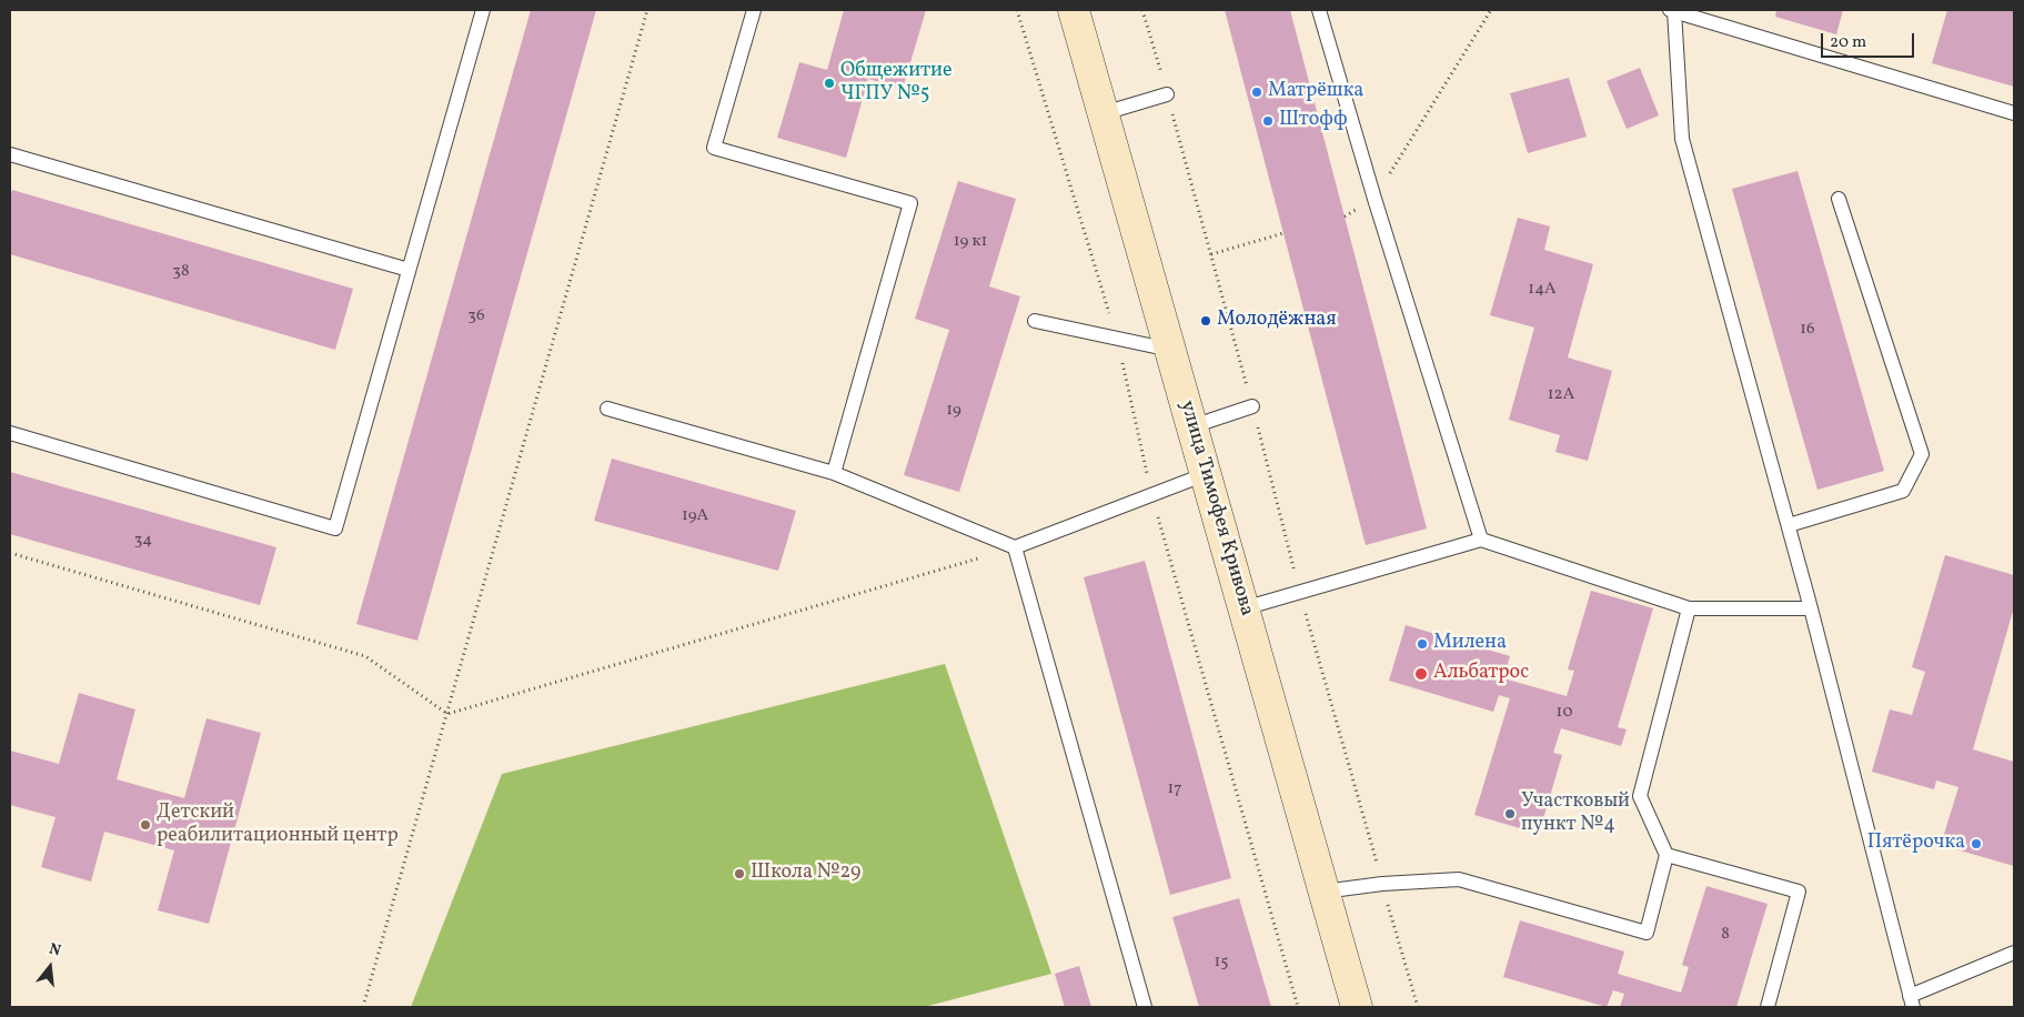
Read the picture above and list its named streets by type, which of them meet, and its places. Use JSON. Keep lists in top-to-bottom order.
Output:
{
  "streets": {
    "street": ["улица Тимофея Кривова"]
  },
  "places": [
    "Общежитие ЧГПУ №5",
    "Матрёшка",
    "Штофф",
    "Молодёжная",
    "Милена",
    "Альбатрос",
    "Участковый пункт №4",
    "Детский реабилитационный центр",
    "Пятёрочка",
    "Школа №29"
  ],
  "house_numbers": [
    "19 к1",
    "38",
    "14А",
    "36",
    "16",
    "12А",
    "19",
    "19А",
    "34",
    "10",
    "17",
    "8",
    "15"
  ],
  "scale_bar": "20 m",
  "north": "top"
}
